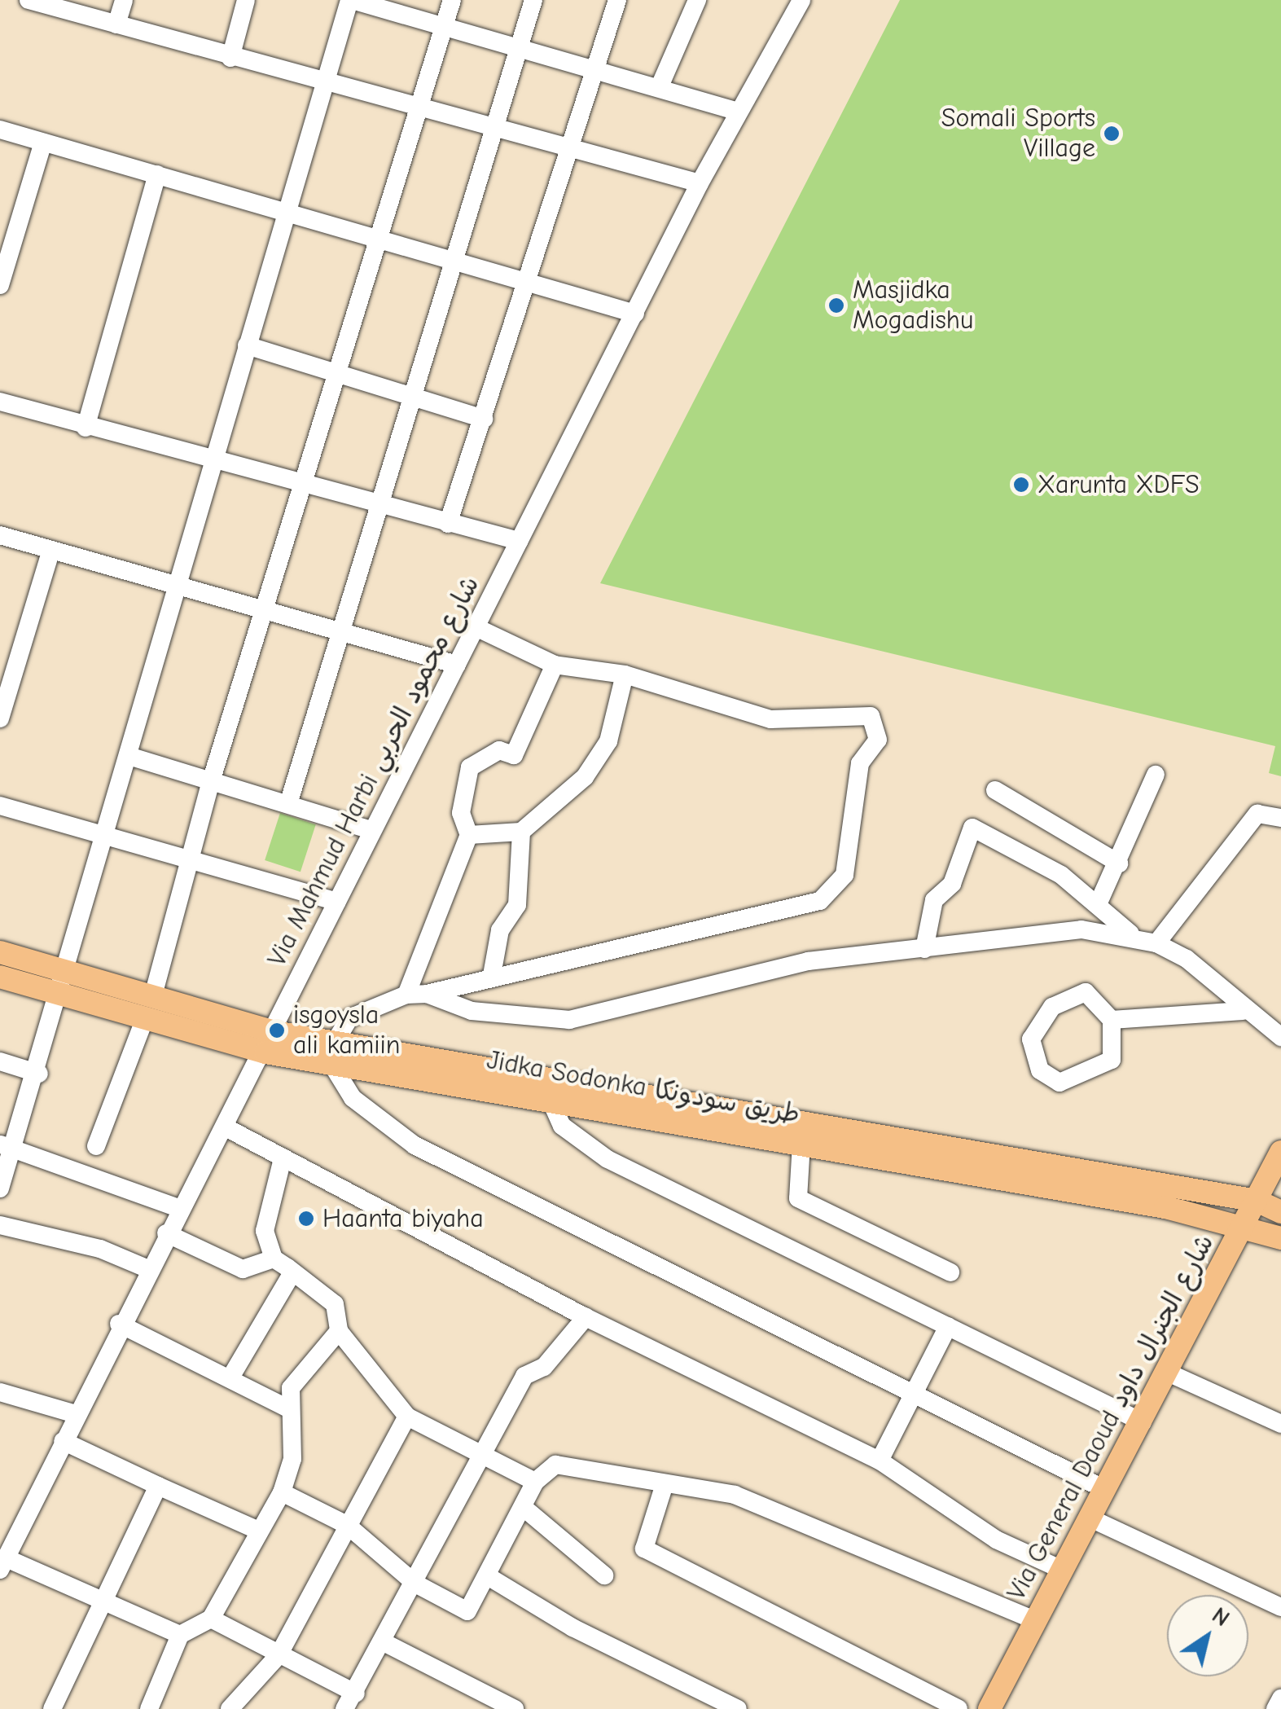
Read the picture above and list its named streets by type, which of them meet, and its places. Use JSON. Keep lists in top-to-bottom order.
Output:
{
  "streets": {
    "main road": ["Jidka Sodonka طريق سودونكا", "Via General Daoud شارع الجنرال داود"],
    "street": ["Via Mahmud Harbi شارع محمود الحربي"]
  },
  "crossings": [
    ["Via Mahmud Harbi شارع محمود الحربي", "Jidka Sodonka طريق سودونكا"],
    ["Jidka Sodonka طريق سودونكا", "Via General Daoud شارع الجنرال داود"]
  ],
  "places": [
    "Somali Sports Village",
    "Masjidka Mogadishu",
    "Xarunta XDFS",
    "isgoysla ali kamiin",
    "Haanta biyaha"
  ],
  "north": "top right"
}
